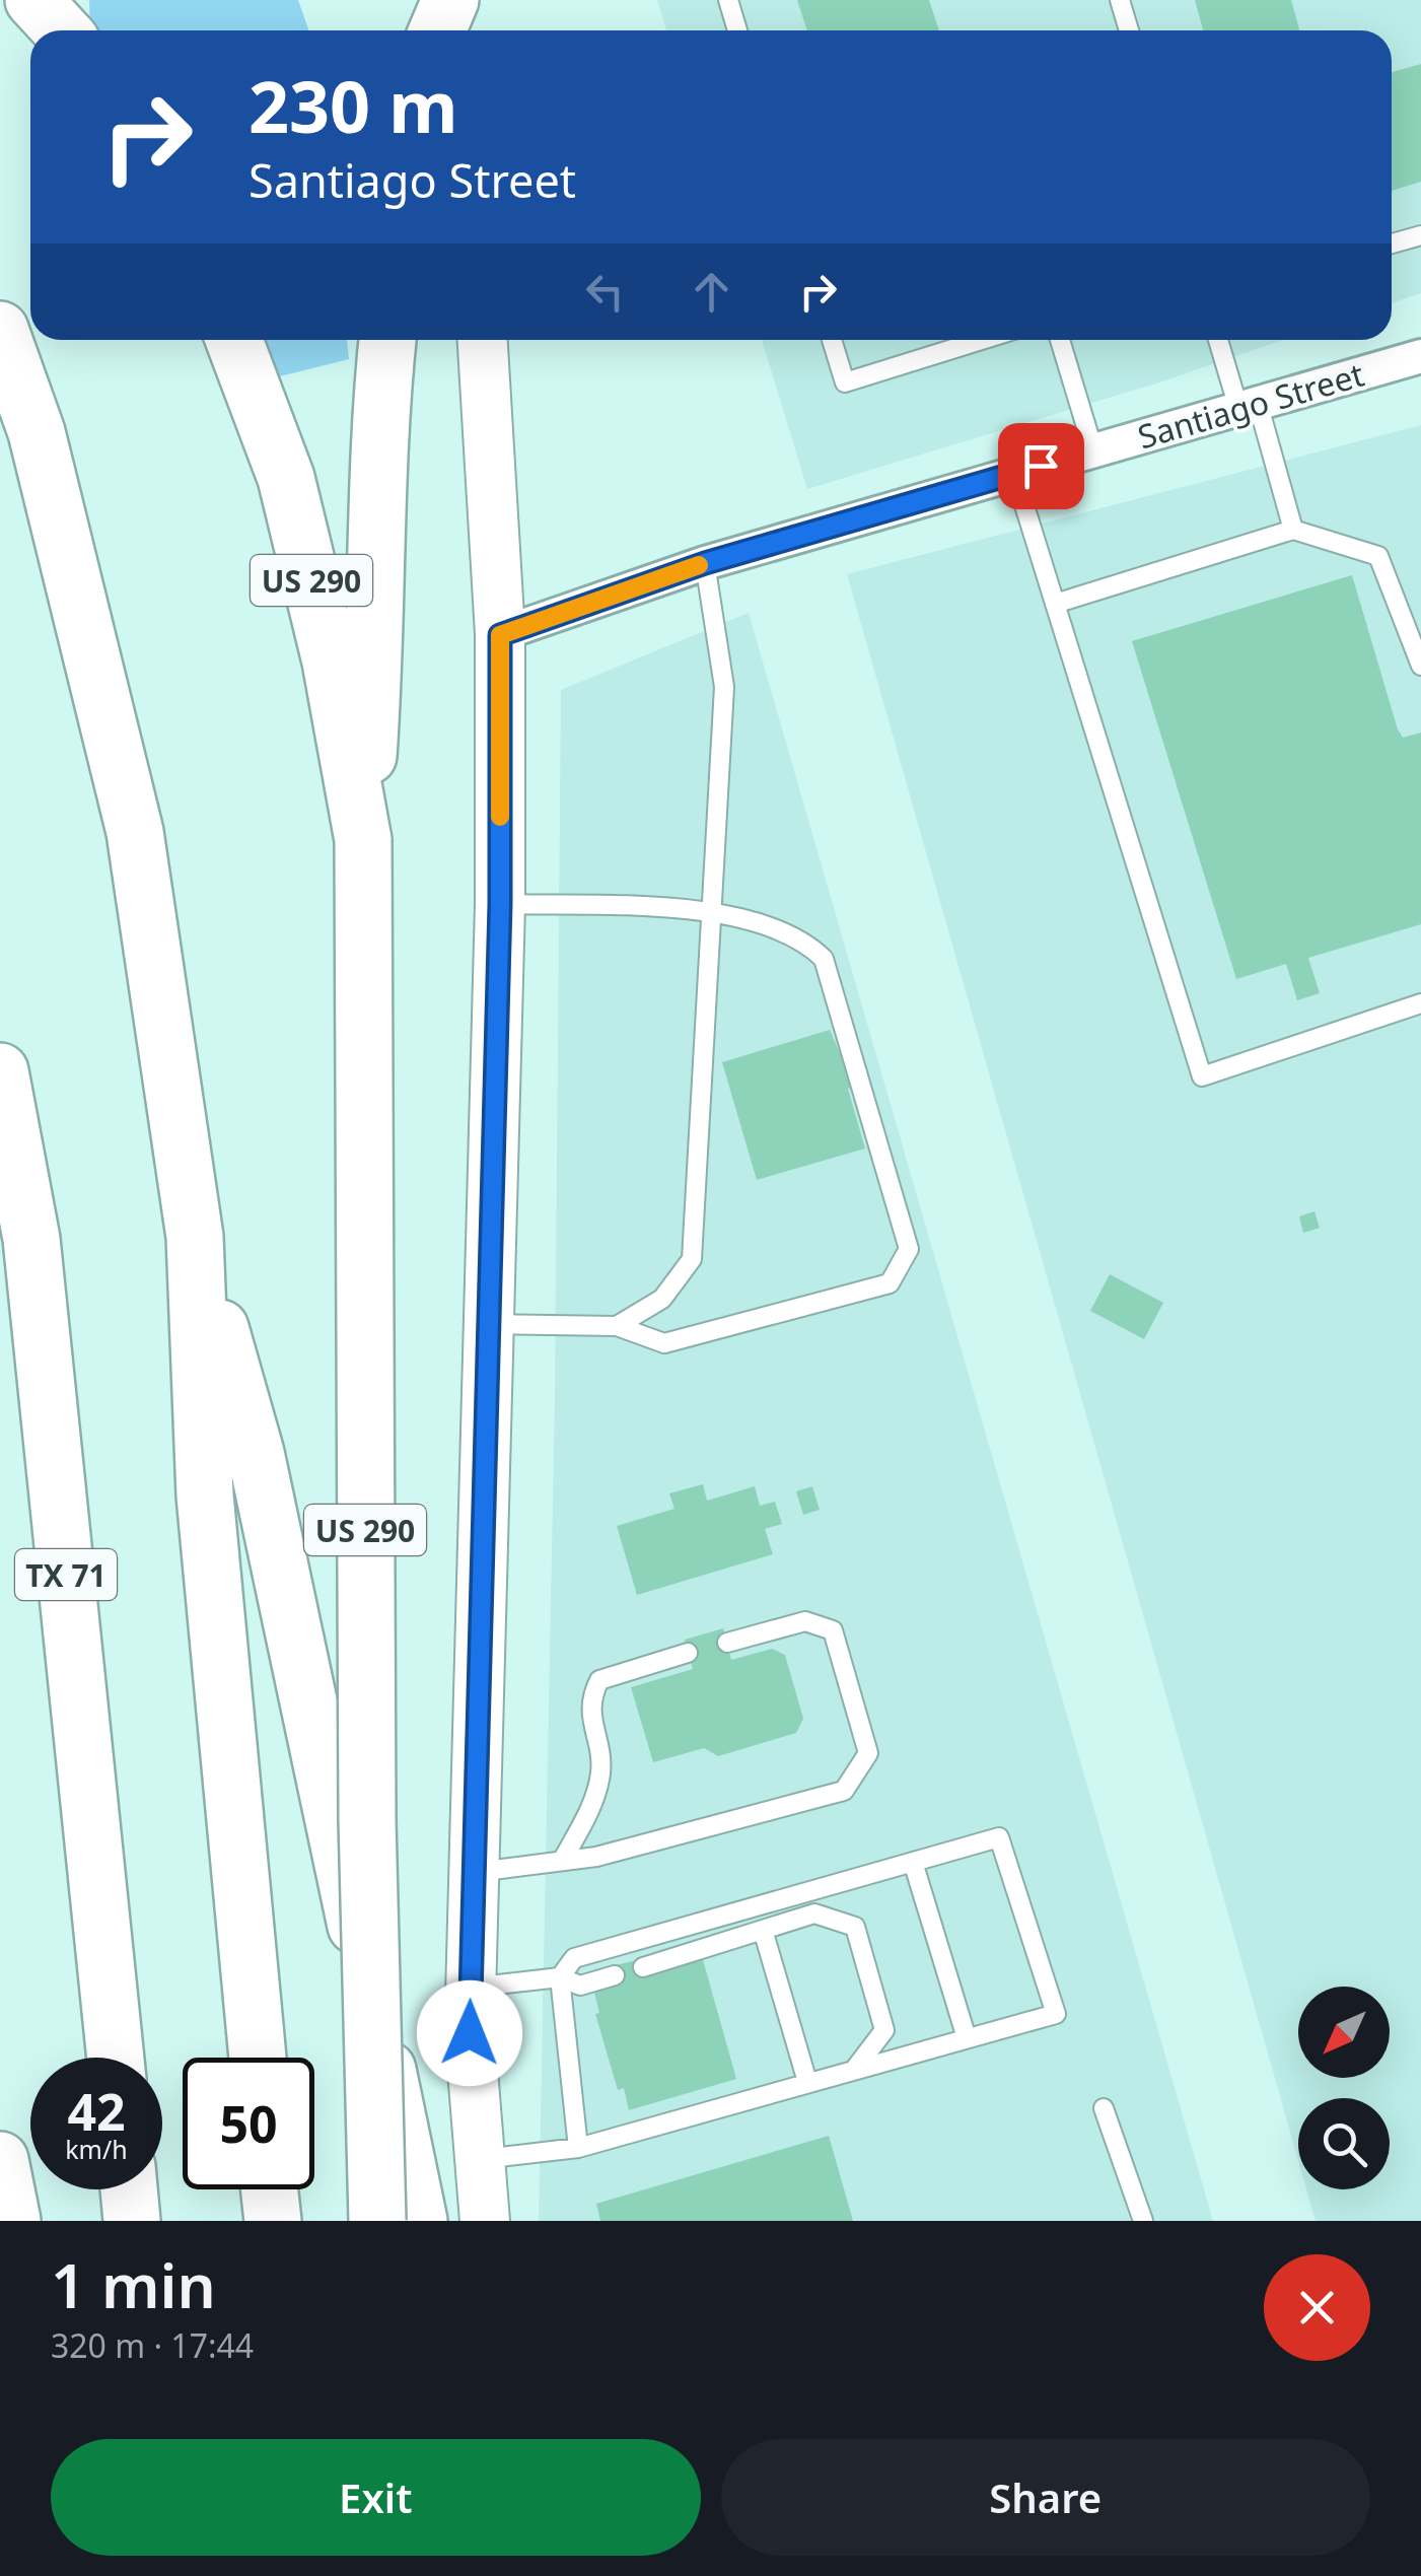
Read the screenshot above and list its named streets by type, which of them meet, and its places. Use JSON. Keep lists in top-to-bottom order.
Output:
{
  "streets": {
    "highway": ["US 290", "TX 71"],
    "street": ["Santiago Street"]
  },
  "north": "bottom left",
  "page": {
    "turn": ["230 m", "Santiago Street"],
    "speed": "42 km/h",
    "limit": "50",
    "heading": ["1 min", "320 m · 17:44"],
    "buttons": ["Exit", "Share"]
  }
}
